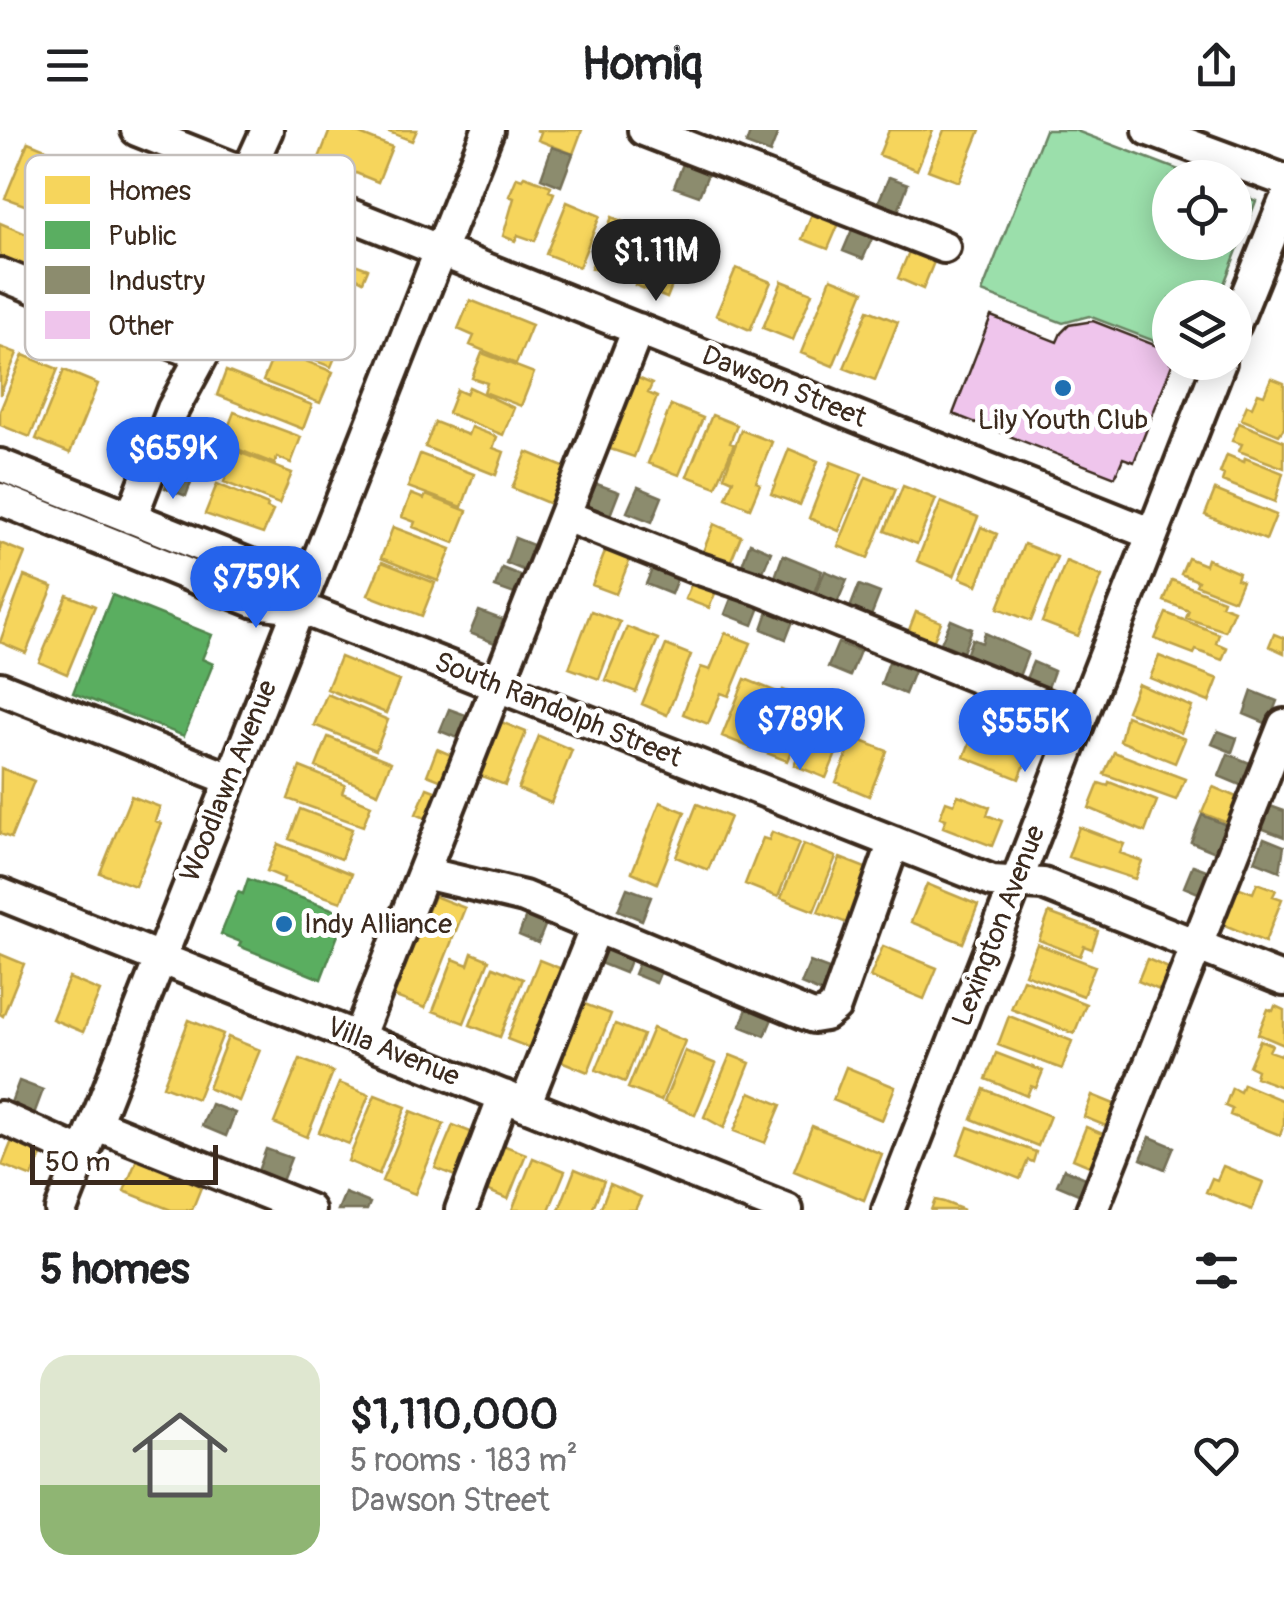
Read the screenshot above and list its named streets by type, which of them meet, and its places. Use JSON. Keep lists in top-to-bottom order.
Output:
{
  "streets": {
    "street": [
      "Dawson Street",
      "South Randolph Street",
      "Woodlawn Avenue",
      "Lexington Avenue",
      "Villa Avenue"
    ]
  },
  "crossings": [
    ["Dawson Street", "Woodlawn Avenue"],
    ["Dawson Street", "Lexington Avenue"],
    ["South Randolph Street", "Woodlawn Avenue"],
    ["South Randolph Street", "Lexington Avenue"],
    ["Woodlawn Avenue", "Villa Avenue"]
  ],
  "places": ["Lily Youth Club", "Indy Alliance"],
  "legend": [
    "Homes",
    "Public",
    "Industry",
    "Other"
  ],
  "scale_bar": "50 m",
  "page": {
    "header": "Homiq",
    "price": [
      "$1.11M",
      "$659K",
      "$759K",
      "$789K",
      "$555K"
    ],
    "scale": "50 m",
    "heading": "5 homes",
    "list": [
      {
        "name": "$1,110,000",
        "note": "5 rooms · 183 m² · Dawson Street"
      }
    ]
  }
}
